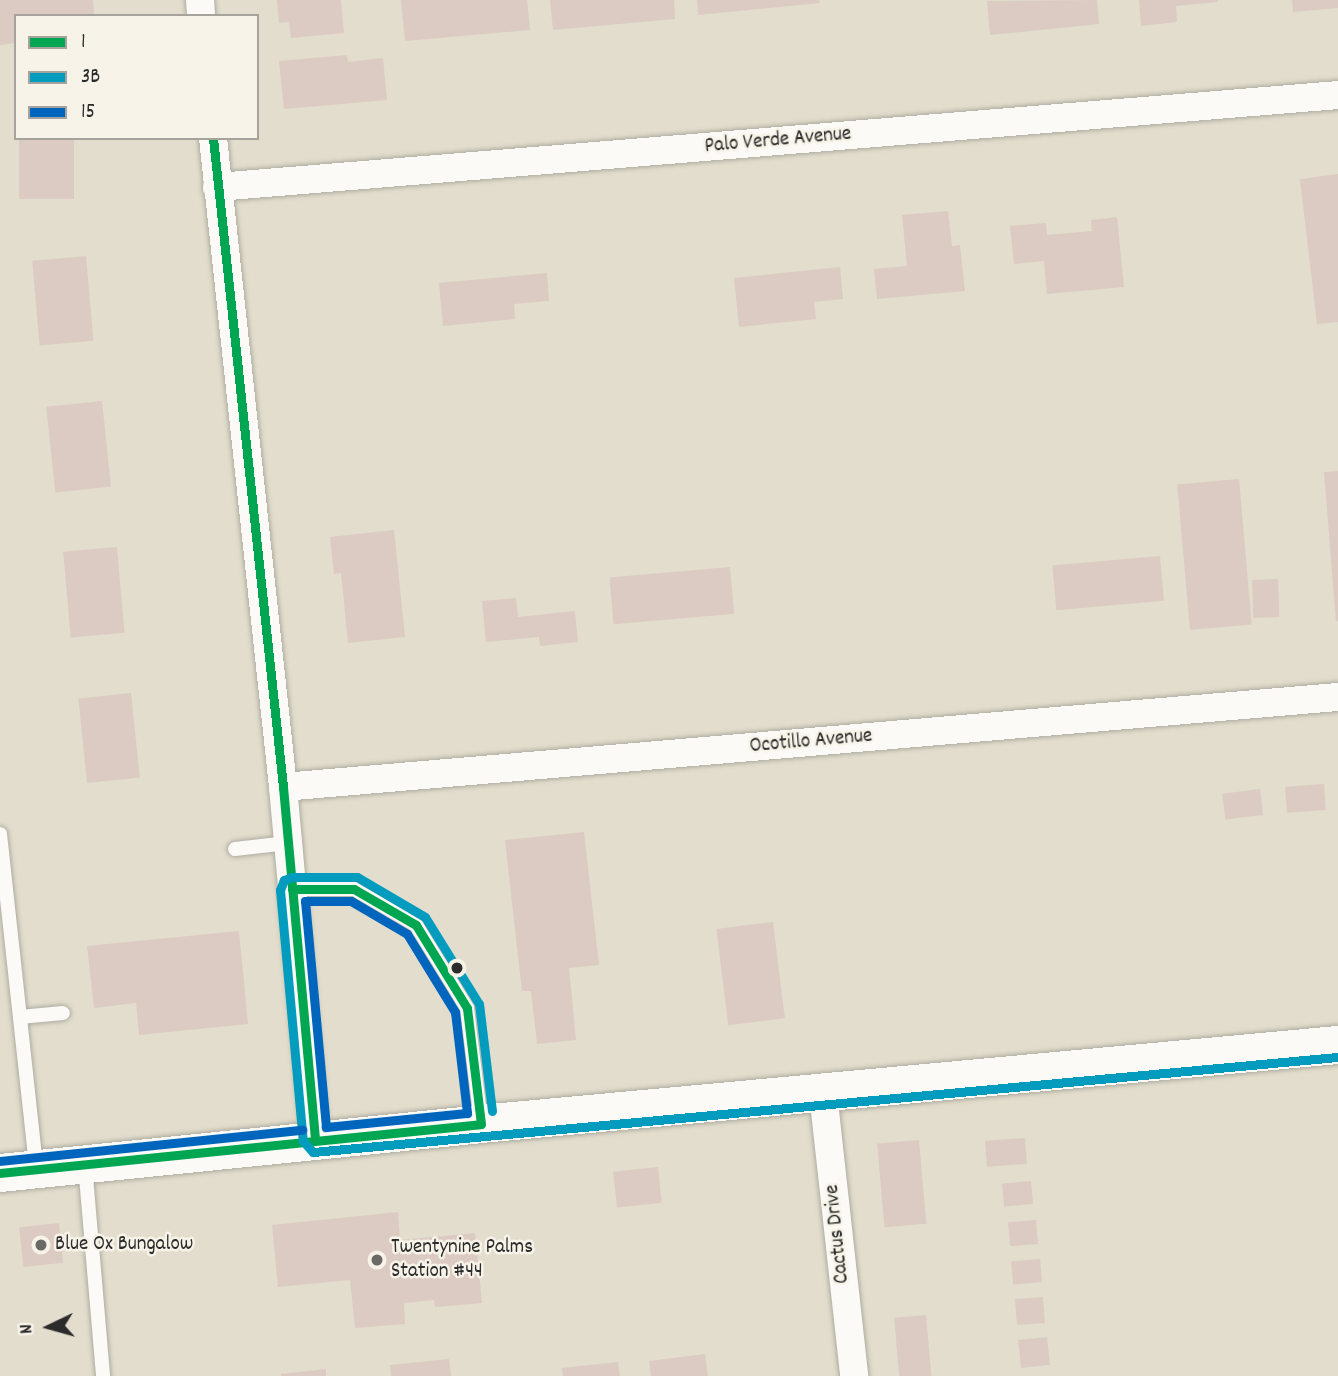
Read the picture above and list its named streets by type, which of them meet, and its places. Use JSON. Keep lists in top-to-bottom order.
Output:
{
  "streets": {
    "street": ["Palo Verde Avenue", "Ocotillo Avenue", "Cactus Drive"]
  },
  "places": ["Blue Ox Bungalow", "Twentynine Palms Station #44"],
  "lines": ["transit line 1", "transit line 3B", "transit line 15"],
  "legend": ["1", "3B", "15"],
  "north": "left"
}
